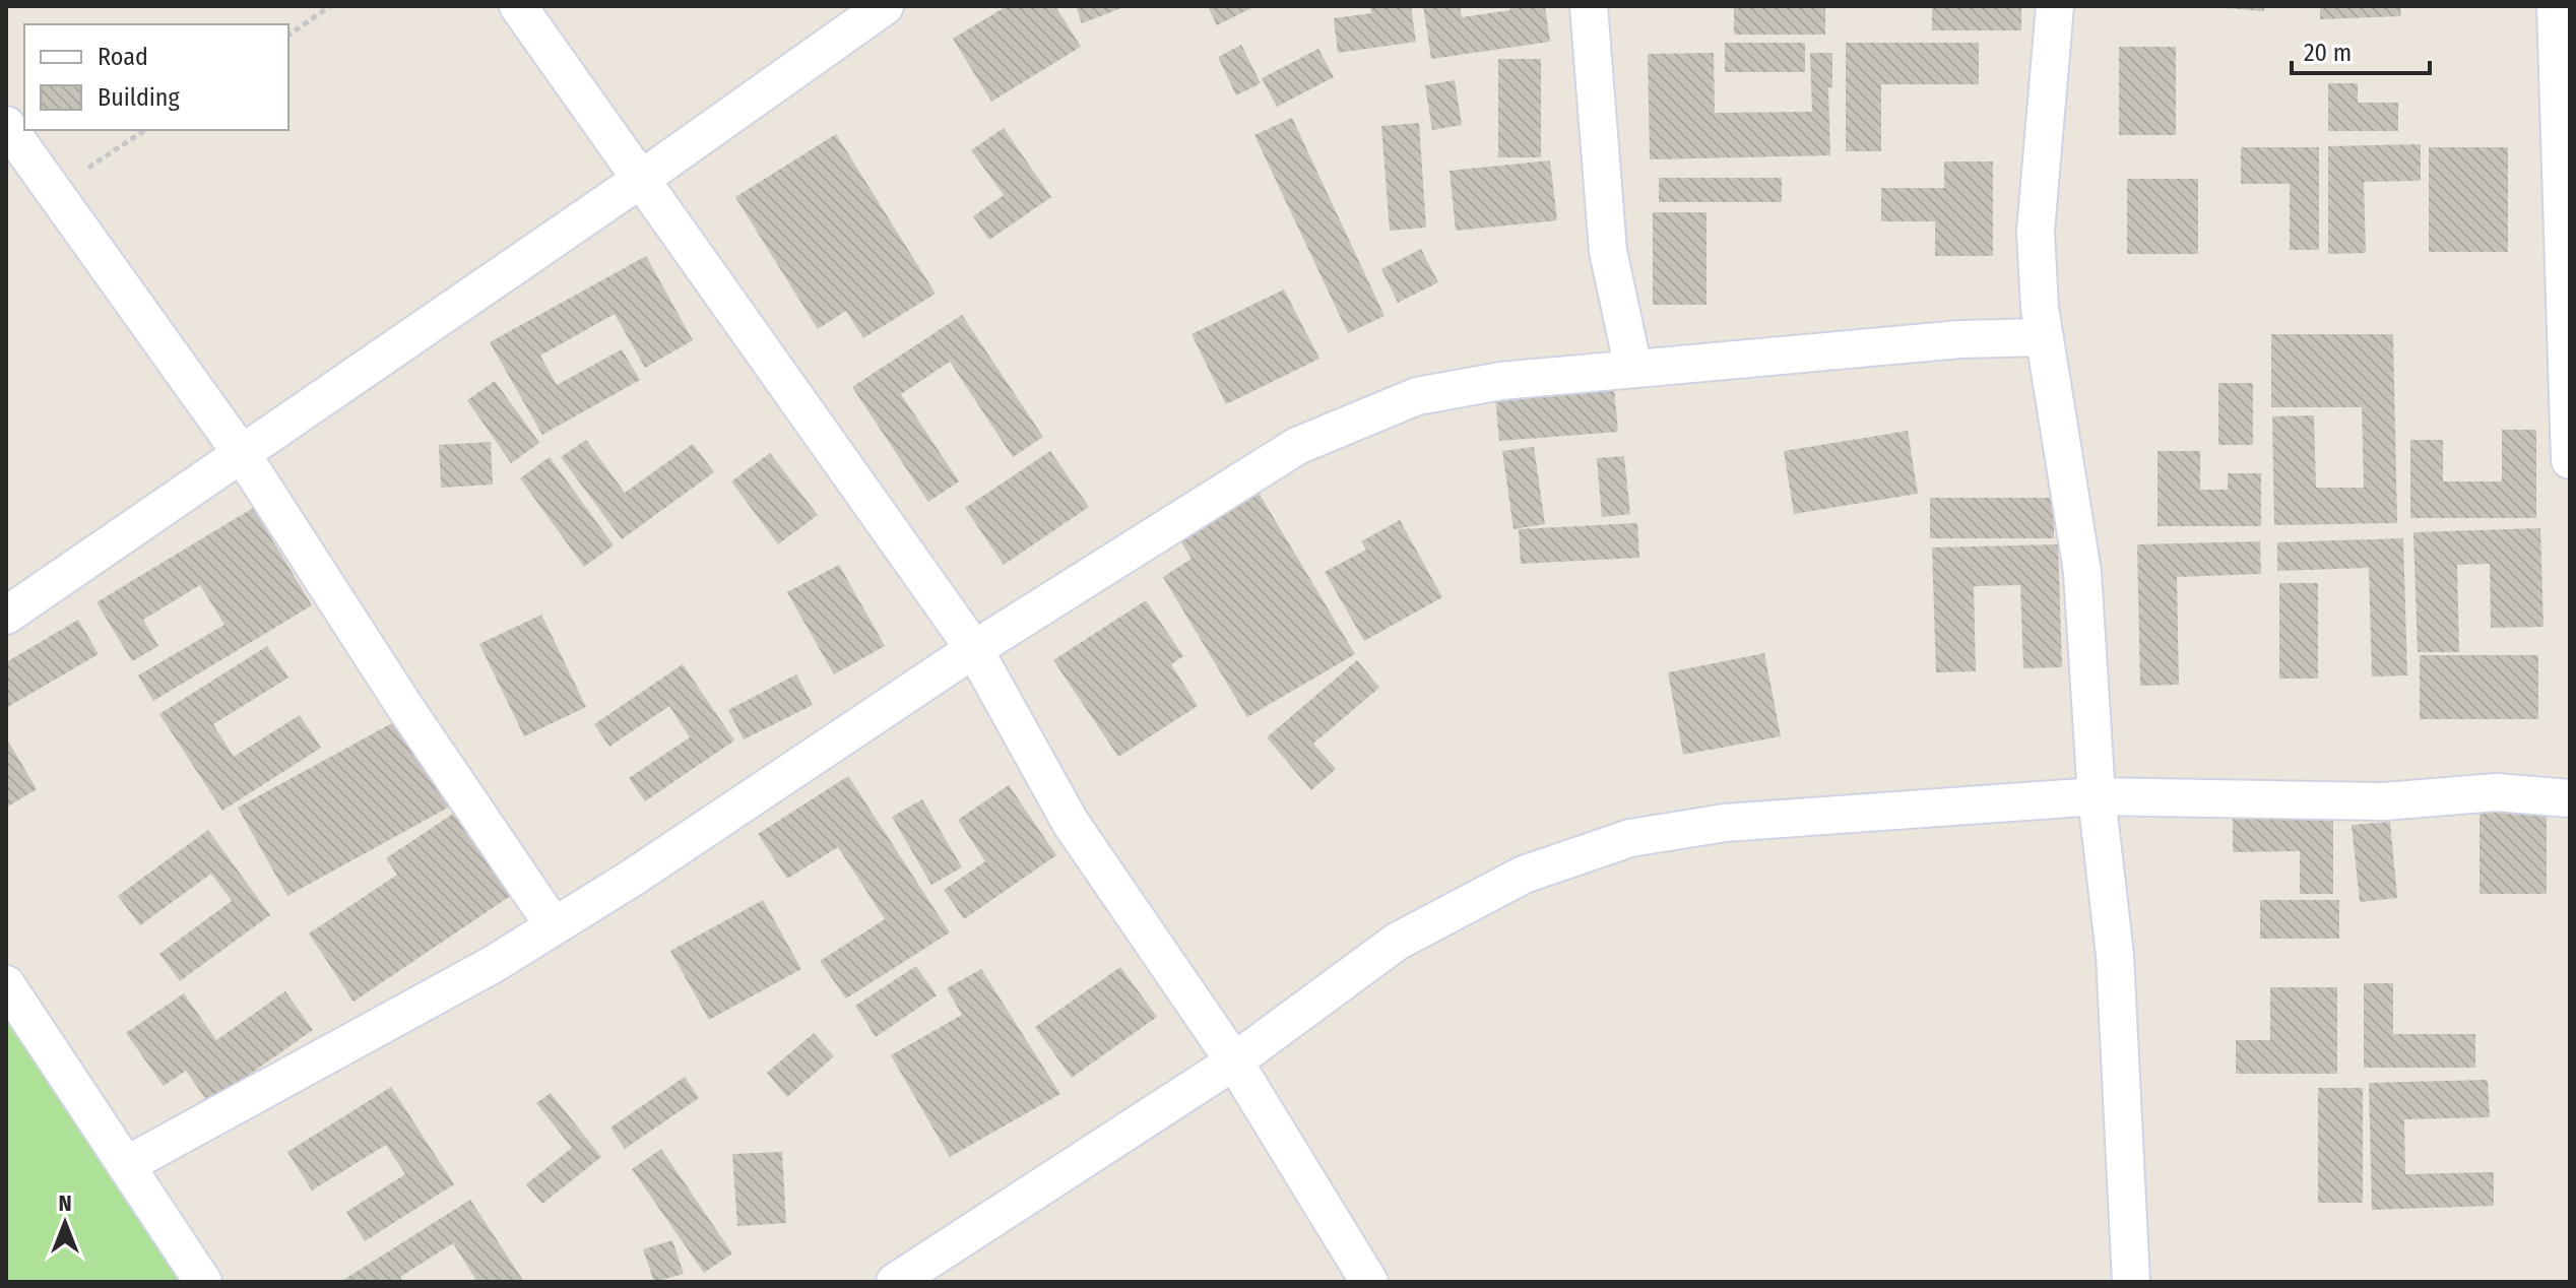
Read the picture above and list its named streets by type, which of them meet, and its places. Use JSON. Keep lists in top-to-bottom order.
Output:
{
  "legend": ["Road", "Building"],
  "scale_bar": "20 m",
  "north": "top"
}
